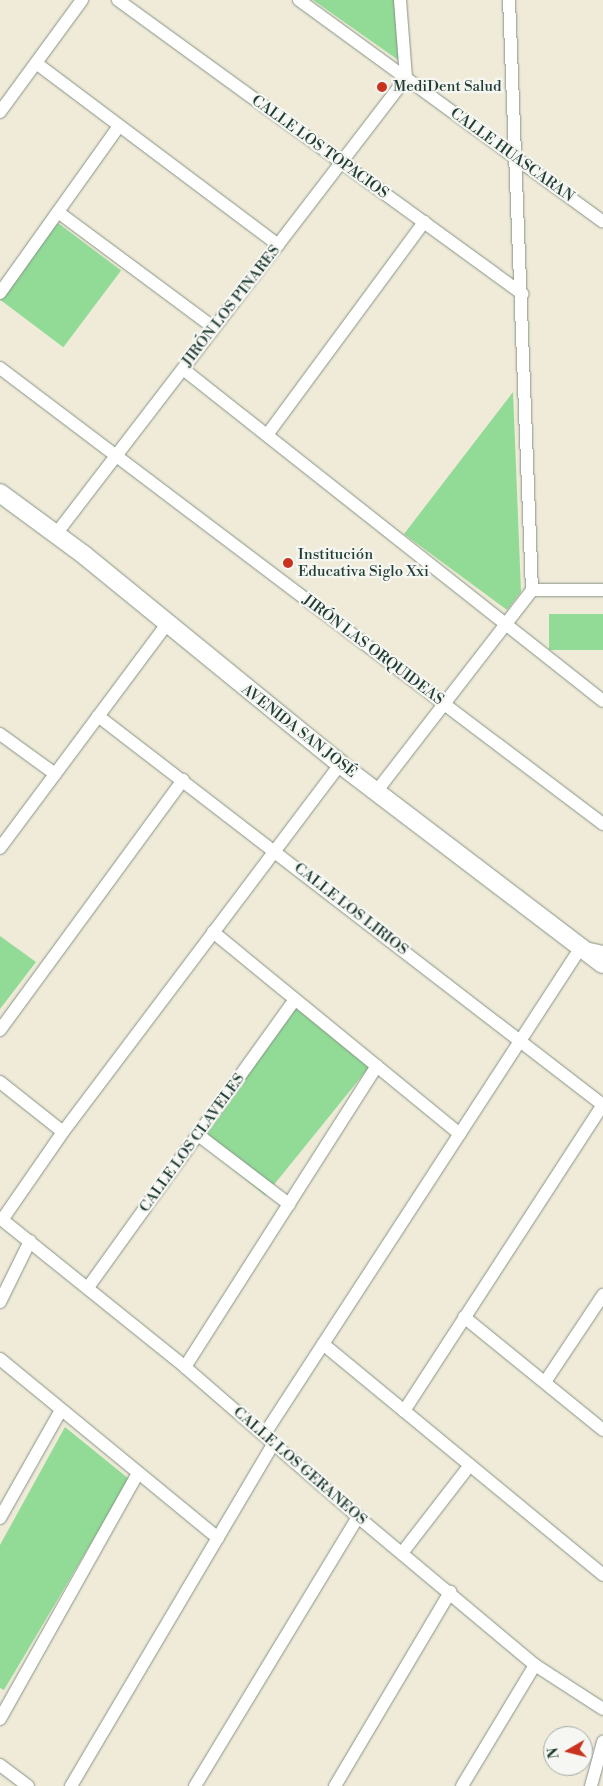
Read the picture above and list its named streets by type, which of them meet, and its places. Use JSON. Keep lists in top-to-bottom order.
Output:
{
  "streets": {
    "street": [
      "CALLE LOS TOPACIOS",
      "CALLE HUASCARAN",
      "JIRÓN LOS PINARES",
      "JIRÓN LAS ORQUIDEAS",
      "AVENIDA SAN JOSÉ",
      "CALLE LOS LIRIOS",
      "CALLE LOS CLAVELES",
      "CALLE LOS GERANEOS"
    ]
  },
  "crossings": [
    ["CALLE LOS TOPACIOS", "JIRÓN LOS PINARES"],
    ["CALLE HUASCARAN", "JIRÓN LOS PINARES"],
    ["JIRÓN LOS PINARES", "JIRÓN LAS ORQUIDEAS"],
    ["JIRÓN LOS PINARES", "AVENIDA SAN JOSÉ"],
    ["CALLE LOS CLAVELES", "CALLE LOS GERANEOS"]
  ],
  "places": ["MediDent Salud", "Institución Educativa Siglo Xxi"],
  "north": "left"
}
